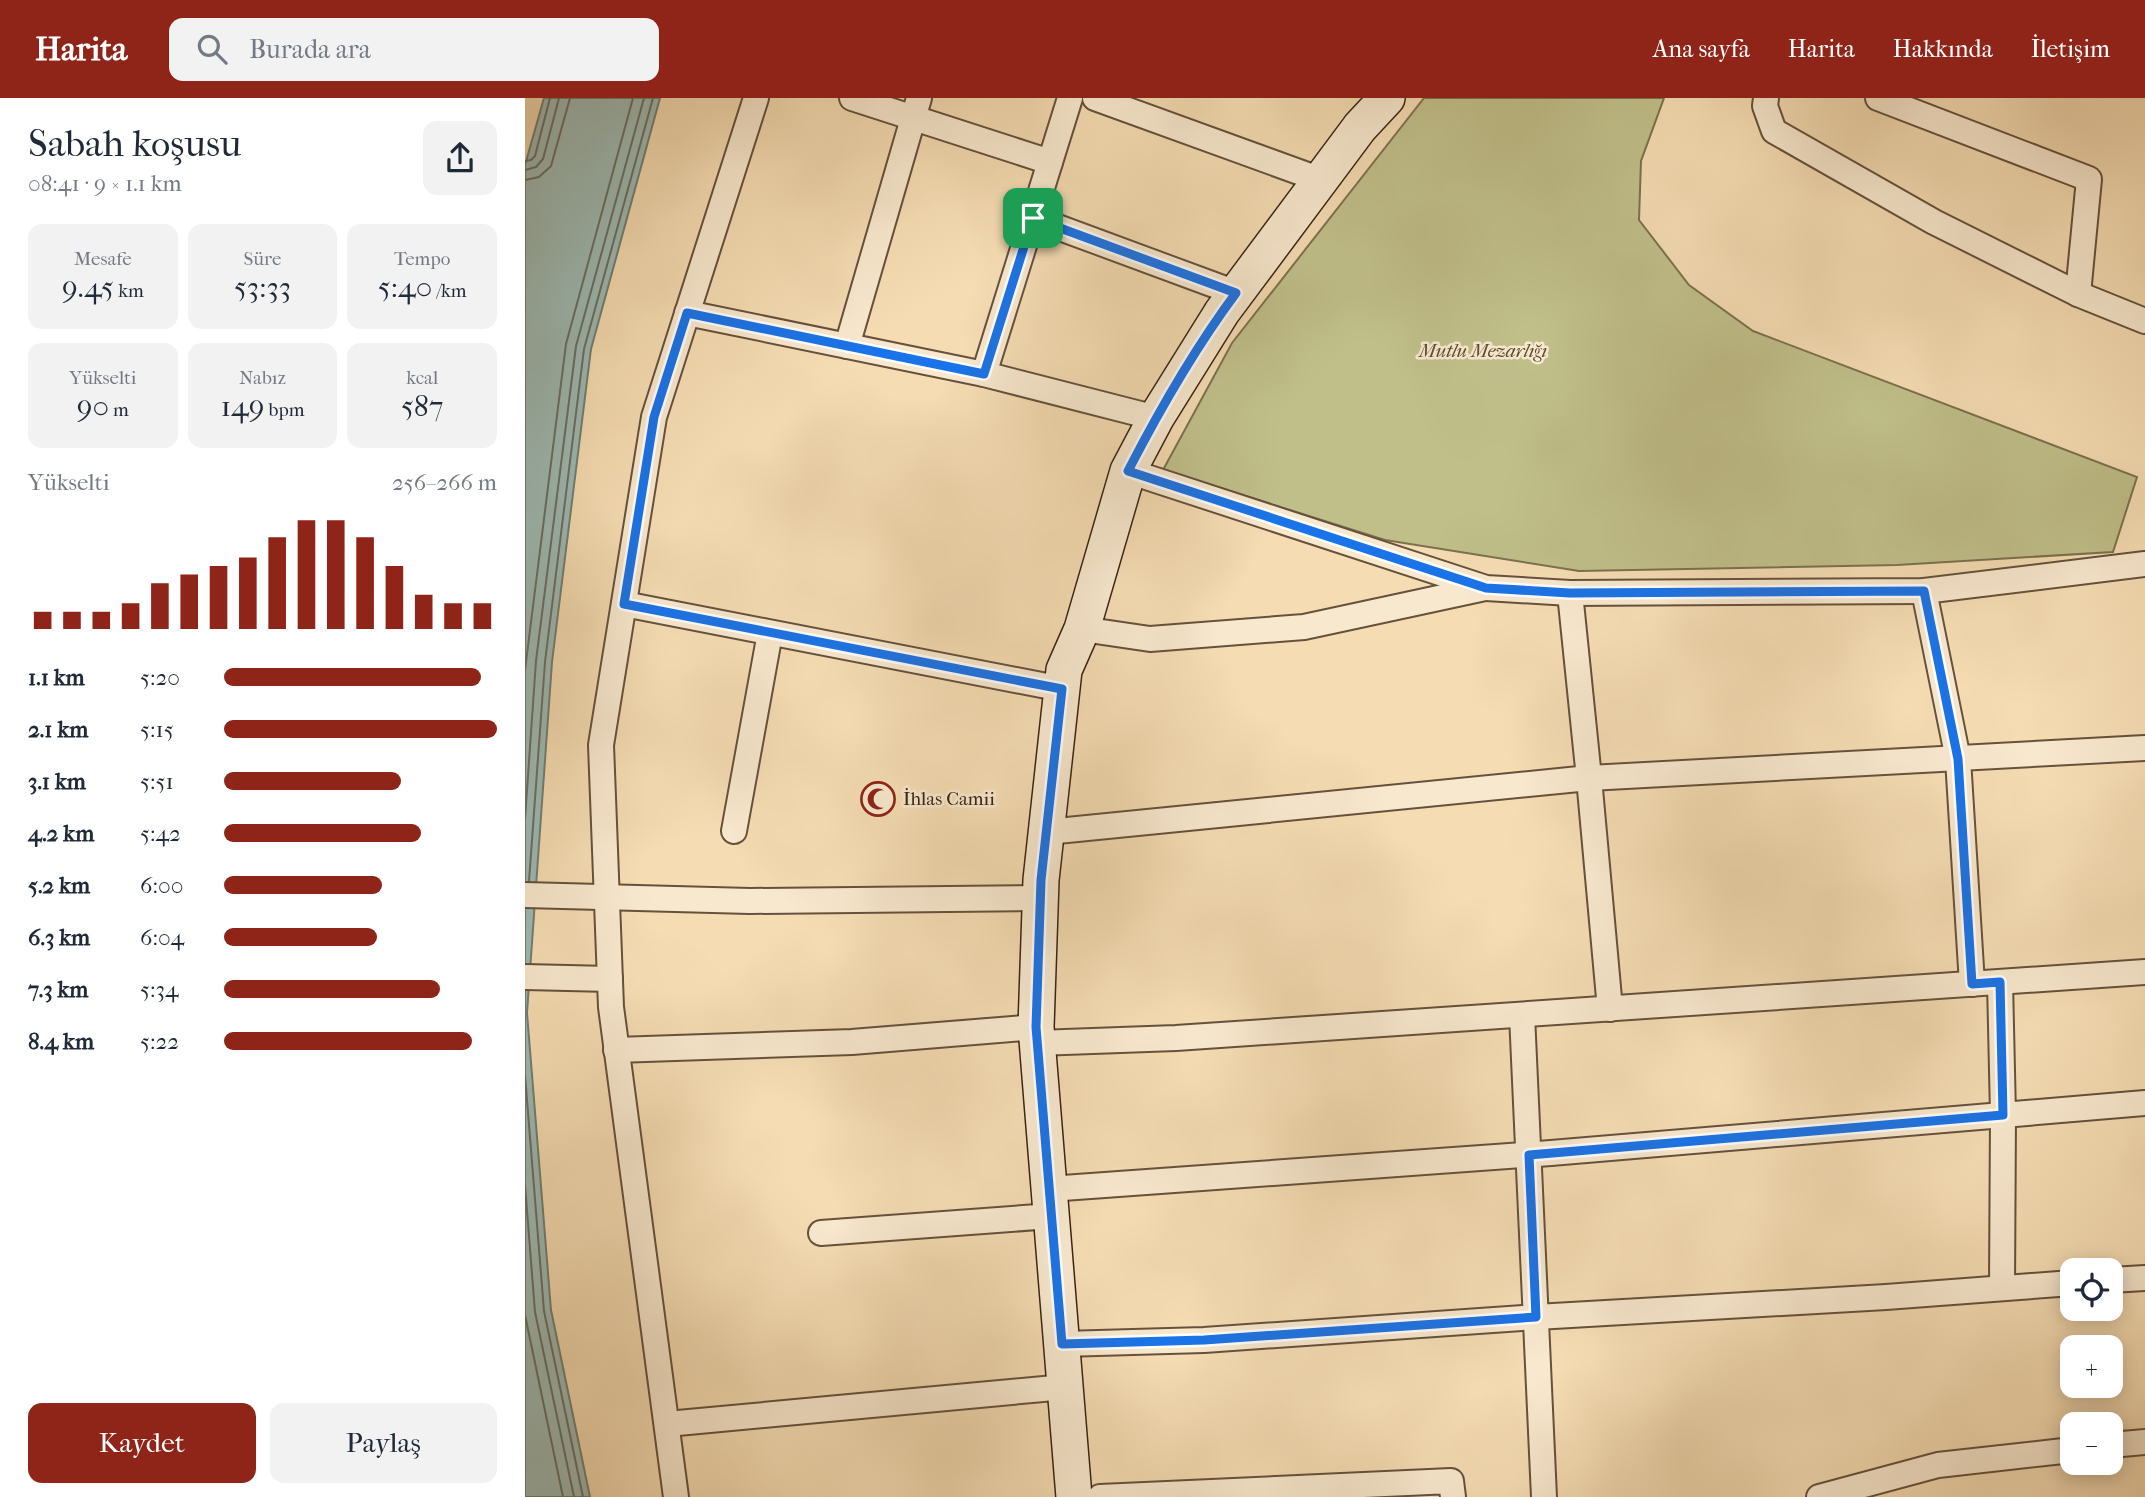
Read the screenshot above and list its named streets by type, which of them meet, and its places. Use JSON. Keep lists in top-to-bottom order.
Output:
{
  "parks": ["Mutlu Mezarlığı"],
  "places": {
    "mosque": ["İhlas Camii"]
  },
  "page": {
    "header": "Harita",
    "search": "Burada ara",
    "nav": [
      "Ana sayfa",
      "Harita",
      "Hakkında",
      "İletişim"
    ],
    "heading": ["Sabah koşusu", "08:41 · 9 × 1.1 km"],
    "stats": [
      ["Mesafe", "9.45 km"],
      ["Süre", "53:33"],
      ["Tempo", "5:40 /km"],
      ["Yükselti", "90 m"],
      ["Nabız", "149 bpm"],
      ["kcal", "587"]
    ],
    "chart": ["Yükselti", "256–266 m"],
    "list": [
      {
        "name": "1.1 km",
        "note": "5:20"
      },
      {
        "name": "2.1 km",
        "note": "5:15"
      },
      {
        "name": "3.1 km",
        "note": "5:51"
      },
      {
        "name": "4.2 km",
        "note": "5:42"
      },
      {
        "name": "5.2 km",
        "note": "6:00"
      },
      {
        "name": "6.3 km",
        "note": "6:04"
      },
      {
        "name": "7.3 km",
        "note": "5:34"
      },
      {
        "name": "8.4 km",
        "note": "5:22"
      }
    ],
    "map_buttons": ["+", "−"],
    "buttons": ["Kaydet", "Paylaş"]
  }
}
